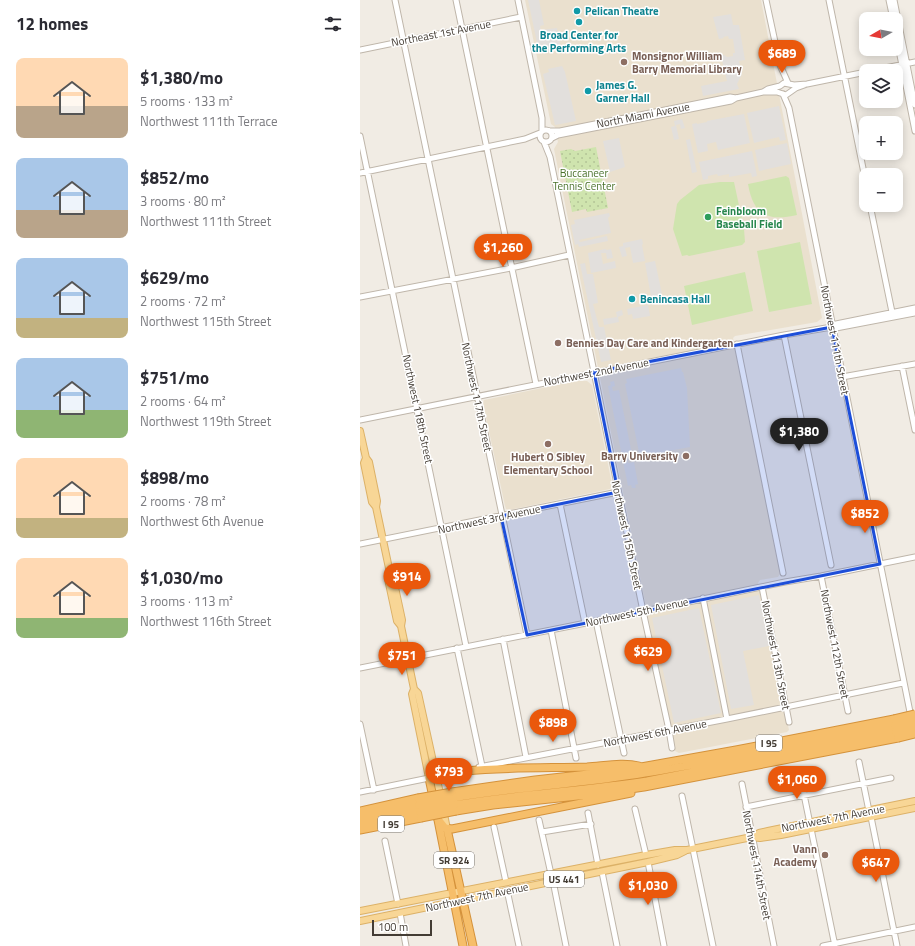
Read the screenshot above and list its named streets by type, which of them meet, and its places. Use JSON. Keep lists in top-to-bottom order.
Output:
{
  "streets": {
    "highway": ["I 95", "SR 924"],
    "main road": ["Northwest 6th Avenue", "Northwest 7th Avenue", "US 441"],
    "street": [
      "Northeast 1st Avenue",
      "North Miami Avenue",
      "Northwest 111th Street",
      "Northwest 2nd Avenue",
      "Northwest 117th Street",
      "Northwest 118th Street",
      "Northwest 3rd Avenue",
      "Northwest 115th Street",
      "Northwest 5th Avenue",
      "Northwest 112th Street",
      "Northwest 113th Street",
      "Northwest 114th Street"
    ]
  },
  "crossings": [
    ["Northeast 1st Avenue", "Northwest 117th Street"],
    ["North Miami Avenue", "Northwest 111th Street"],
    ["Northwest 111th Street", "Northwest 2nd Avenue"],
    ["Northwest 111th Street", "Northwest 5th Avenue"],
    ["Northwest 111th Street", "Northwest 6th Avenue"],
    ["Northwest 2nd Avenue", "Northwest 117th Street"],
    ["Northwest 2nd Avenue", "Northwest 118th Street"],
    ["Northwest 2nd Avenue", "Northwest 115th Street"],
    ["Northwest 117th Street", "Northwest 3rd Avenue"],
    ["Northwest 117th Street", "Northwest 5th Avenue"],
    ["Northwest 118th Street", "Northwest 3rd Avenue"],
    ["Northwest 118th Street", "Northwest 5th Avenue"],
    ["Northwest 3rd Avenue", "Northwest 115th Street"],
    ["Northwest 3rd Avenue", "SR 924"],
    ["Northwest 115th Street", "Northwest 5th Avenue"],
    ["Northwest 115th Street", "Northwest 6th Avenue"],
    ["Northwest 5th Avenue", "Northwest 112th Street"],
    ["Northwest 5th Avenue", "Northwest 113th Street"],
    ["Northwest 5th Avenue", "SR 924"],
    ["Northwest 112th Street", "Northwest 6th Avenue"],
    ["Northwest 113th Street", "Northwest 6th Avenue"],
    ["Northwest 6th Avenue", "SR 924"],
    ["Northwest 7th Avenue", "SR 924"],
    ["Northwest 7th Avenue", "Northwest 114th Street"]
  ],
  "parks": ["Buccaneer Tennis Center"],
  "places": [
    "Pelican Theatre",
    "Broad Center for the Performing Arts",
    "Monsignor William Barry Memorial Library",
    "James G. Garner Hall",
    "Feinbloom Baseball Field",
    "Benincasa Hall",
    "Bennies Day Care and Kindergarten",
    "Hubert O Sibley Elementary School",
    "Barry University",
    "Vann Academy"
  ],
  "scale_bar": "100 m",
  "north": "left",
  "page": {
    "heading": "12 homes",
    "map_buttons": ["+", "−"],
    "price": [
      "$689",
      "$1,260",
      "$1,380",
      "$852",
      "$914",
      "$629",
      "$751",
      "$898",
      "$793",
      "$1,060",
      "$647",
      "$1,030"
    ],
    "list": [
      {
        "name": "$1,380/mo",
        "note": "5 rooms · 133 m² · Northwest 111th Terrace"
      },
      {
        "name": "$852/mo",
        "note": "3 rooms · 80 m² · Northwest 111th Street"
      },
      {
        "name": "$629/mo",
        "note": "2 rooms · 72 m² · Northwest 115th Street"
      },
      {
        "name": "$751/mo",
        "note": "2 rooms · 64 m² · Northwest 119th Street"
      },
      {
        "name": "$898/mo",
        "note": "2 rooms · 78 m² · Northwest 6th Avenue"
      },
      {
        "name": "$1,030/mo",
        "note": "3 rooms · 113 m² · Northwest 116th Street"
      }
    ],
    "scale": "100 m"
  }
}
